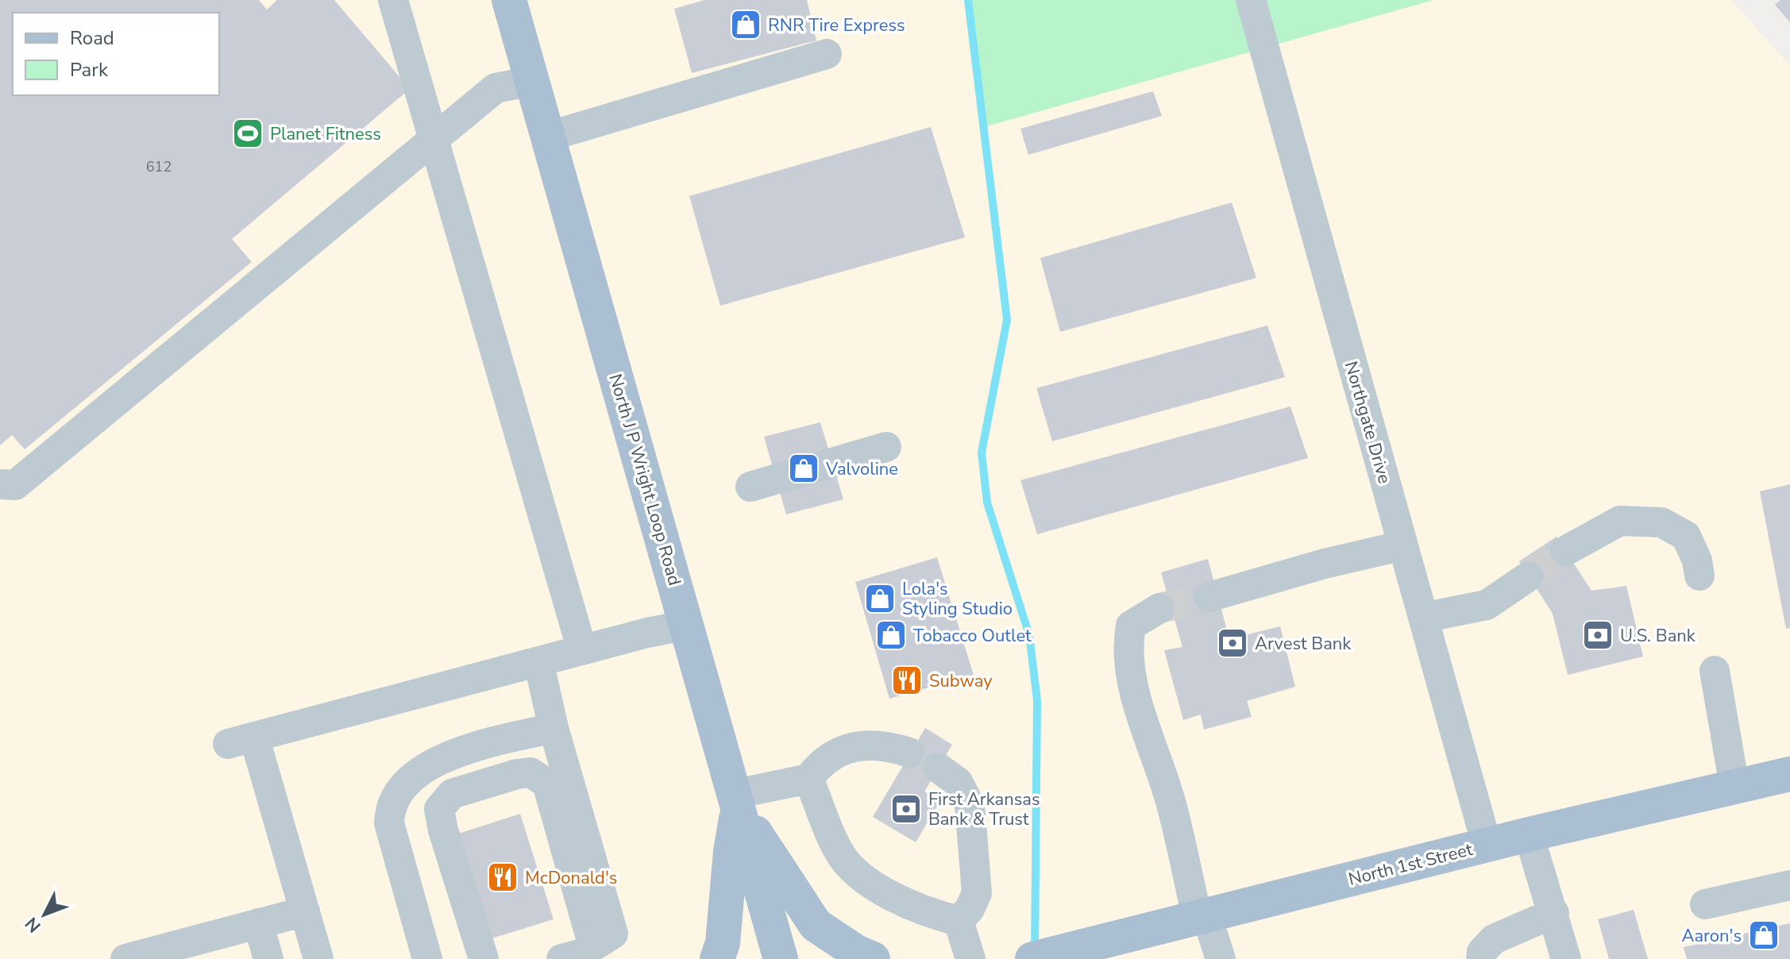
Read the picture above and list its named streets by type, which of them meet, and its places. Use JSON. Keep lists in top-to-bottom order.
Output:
{
  "streets": {
    "main road": ["North J P Wright Loop Road", "North 1st Street"],
    "street": ["Northgate Drive"]
  },
  "crossings": [
    ["Northgate Drive", "North 1st Street"]
  ],
  "places": {
    "shop": [
      "RNR Tire Express",
      "Valvoline",
      "Lola's Styling Studio",
      "Tobacco Outlet",
      "Aaron's"
    ],
    "sports": ["Planet Fitness"],
    "bank": ["U.S. Bank", "Arvest Bank", "First Arkansas Bank & Trust"],
    "restaurant": ["Subway", "McDonald's"]
  },
  "house_numbers": ["612"],
  "legend": ["Road", "Park"],
  "north": "bottom left"
}
